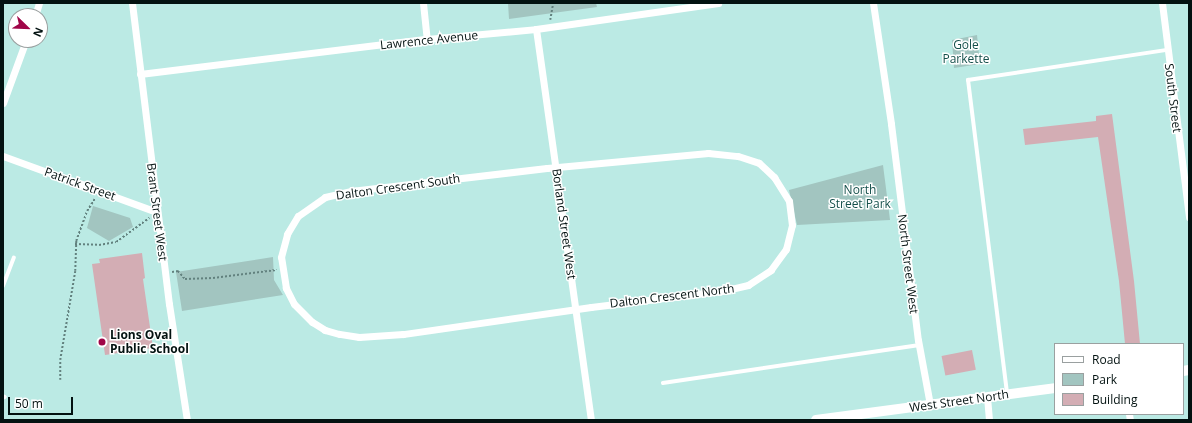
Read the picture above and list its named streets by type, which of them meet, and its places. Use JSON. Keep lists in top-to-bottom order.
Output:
{
  "streets": {
    "main road": ["West Street North"],
    "street": [
      "Lawrence Avenue",
      "South Street",
      "Patrick Street",
      "Dalton Crescent South",
      "Brant Street West",
      "Borland Street West",
      "North Street West",
      "Dalton Crescent North"
    ]
  },
  "crossings": [
    ["Lawrence Avenue", "Brant Street West"],
    ["Lawrence Avenue", "Borland Street West"],
    ["Patrick Street", "Brant Street West"],
    ["Dalton Crescent South", "Borland Street West"],
    ["Dalton Crescent South", "Dalton Crescent North"],
    ["Borland Street West", "Dalton Crescent North"],
    ["North Street West", "West Street North"]
  ],
  "parks": ["Gole Parkette", "North Street Park"],
  "places": ["Lions Oval Public School"],
  "legend": ["Road", "Park", "Building"],
  "scale_bar": "50 m",
  "north": "bottom right"
}
